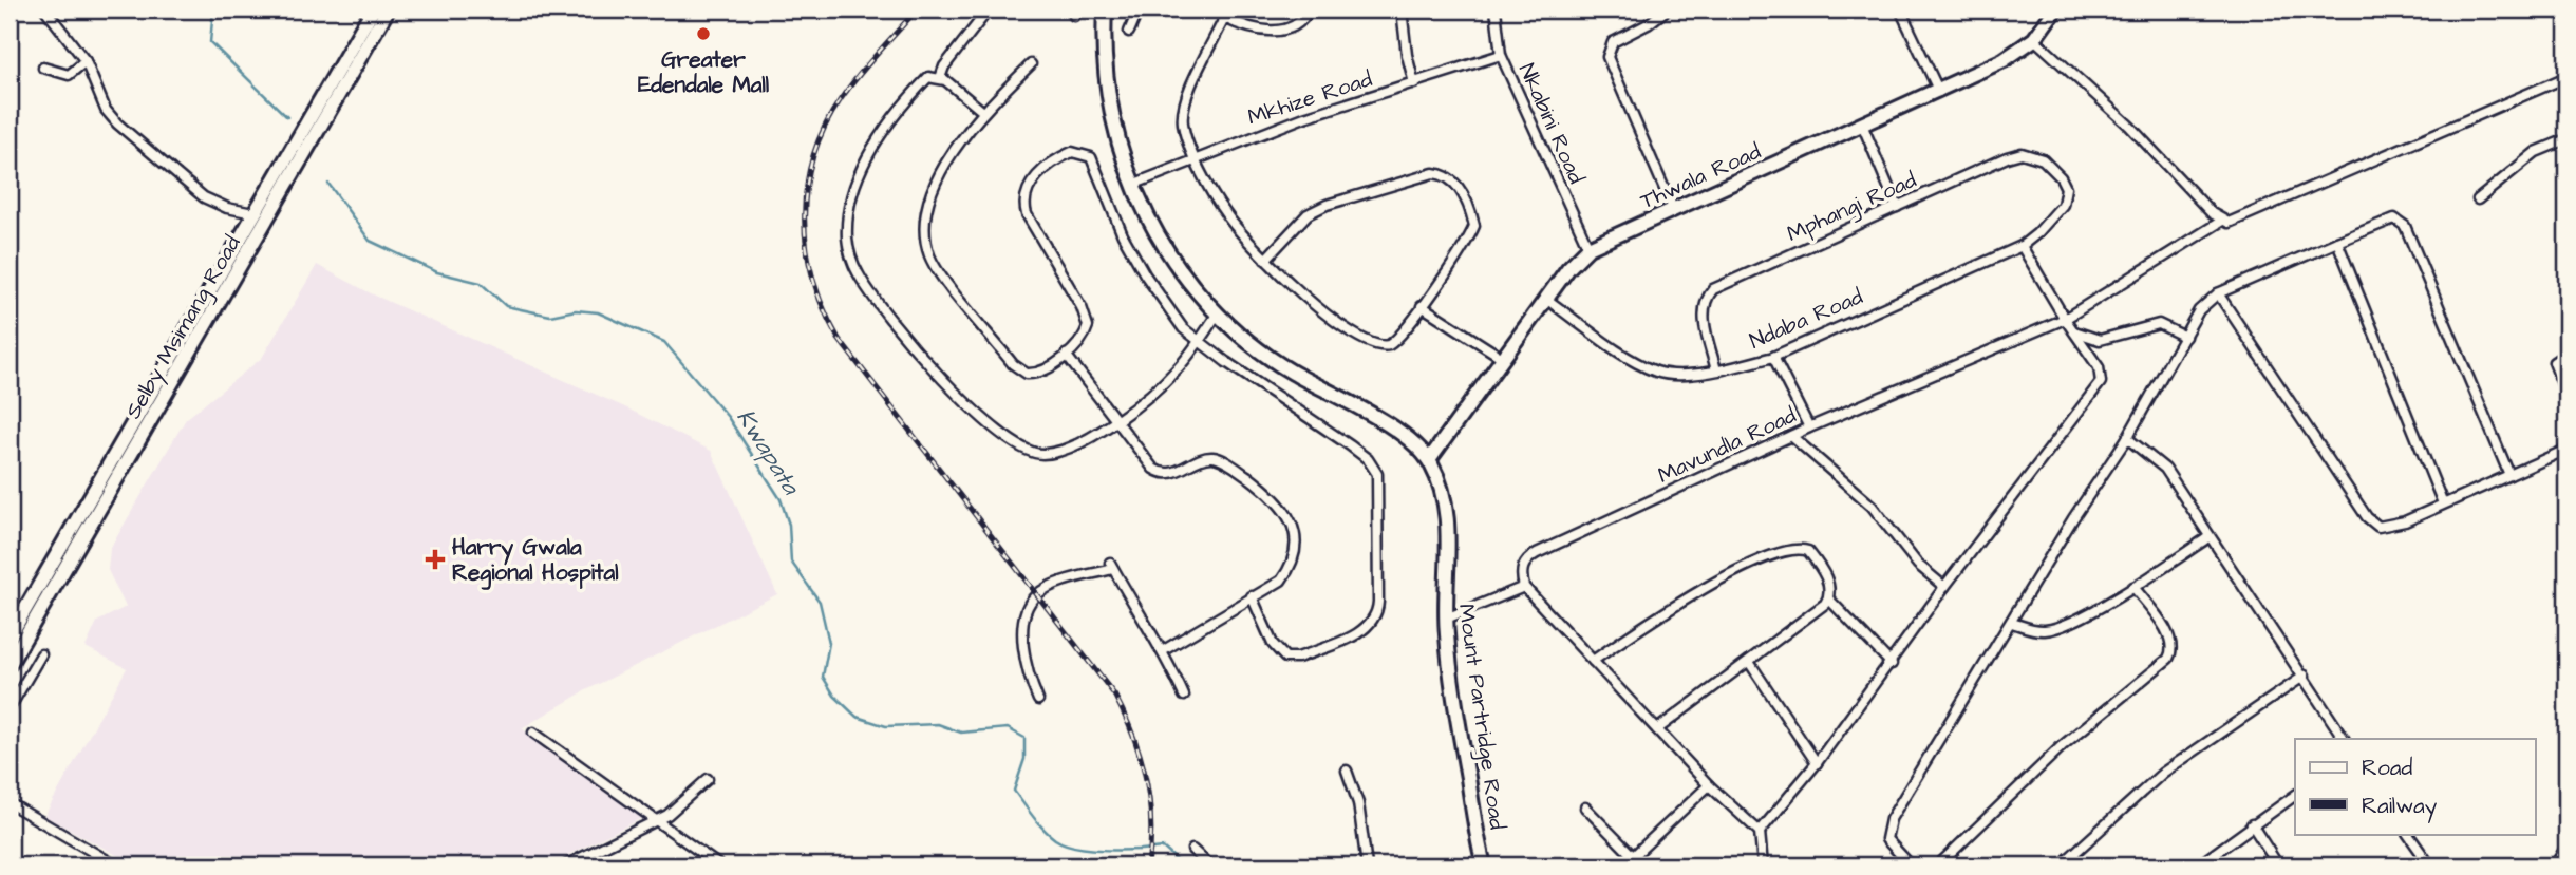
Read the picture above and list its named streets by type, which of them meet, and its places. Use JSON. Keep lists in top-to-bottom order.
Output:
{
  "streets": {
    "street": [
      "Mkhize Road",
      "Nkabini Road",
      "Thwala Road",
      "Mphangi Road",
      "Ndaba Road",
      "Selby Msimang Road",
      "Mavundla Road",
      "Mount Partridge Road"
    ]
  },
  "crossings": [
    ["Mkhize Road", "Nkabini Road"],
    ["Mkhize Road", "Mount Partridge Road"],
    ["Nkabini Road", "Thwala Road"],
    ["Thwala Road", "Ndaba Road"],
    ["Thwala Road", "Mount Partridge Road"],
    ["Mphangi Road", "Ndaba Road"]
  ],
  "water": ["Kwapata"],
  "places": {
    "other": ["Greater Edendale Mall"],
    "health": ["Harry Gwala Regional Hospital"]
  },
  "legend": ["Road", "Railway"]
}
